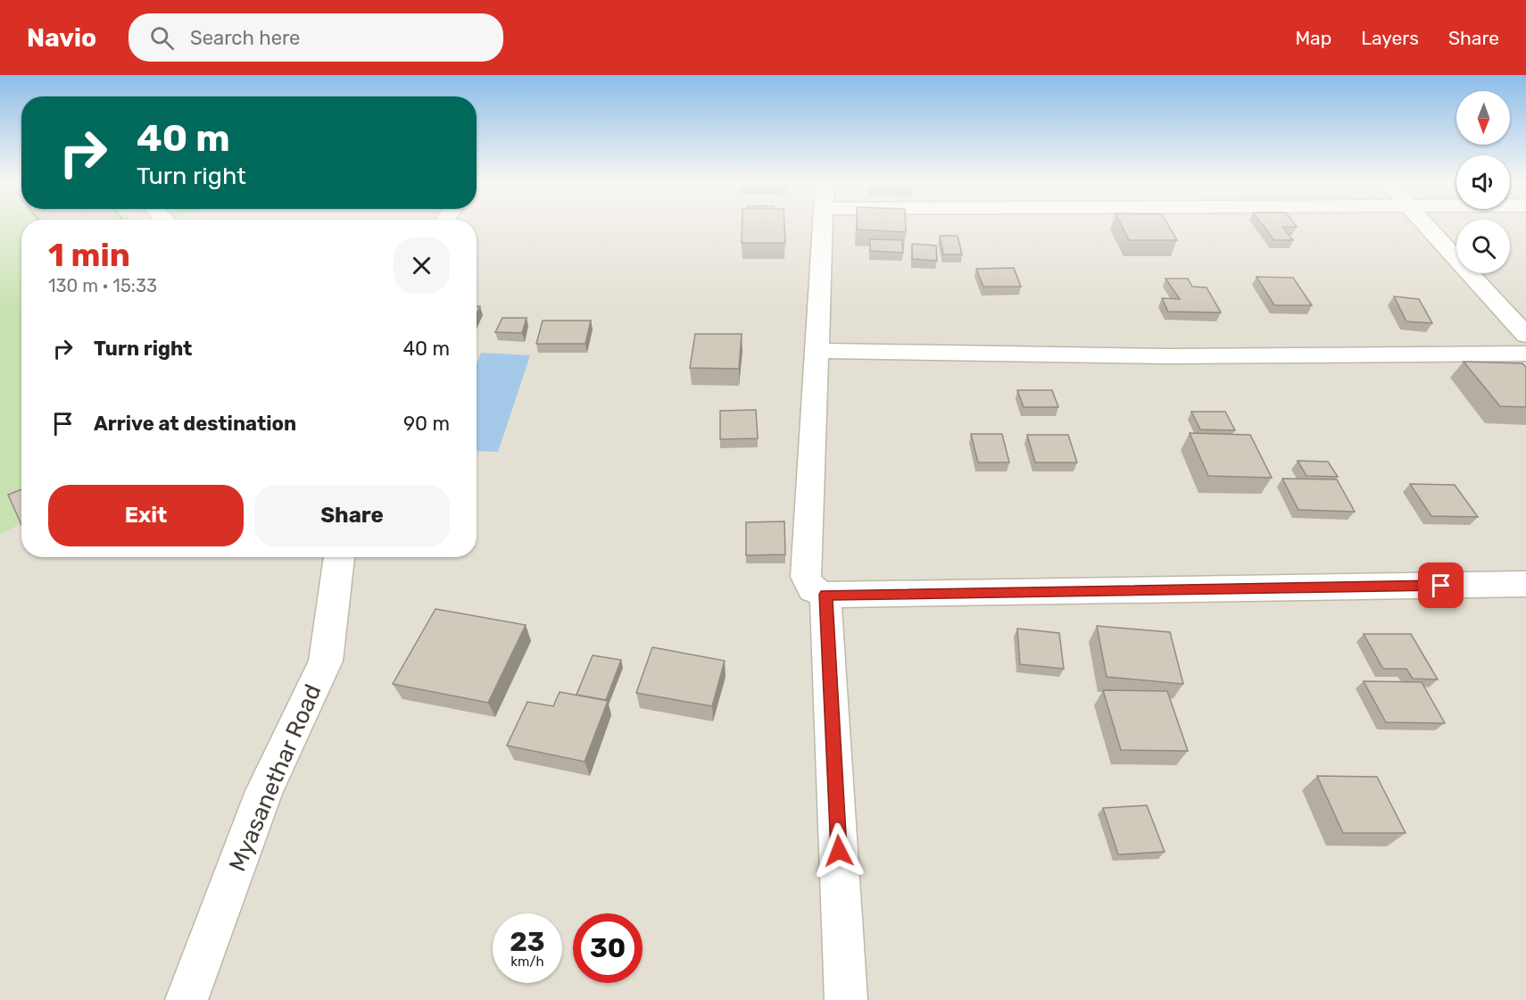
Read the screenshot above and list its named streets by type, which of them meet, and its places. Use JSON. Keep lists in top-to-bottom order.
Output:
{
  "streets": {
    "street": ["Myasanethar Road"]
  },
  "north": "bottom",
  "page": {
    "header": "Navio",
    "search": "Search here",
    "nav": ["Map", "Layers", "Share"],
    "turn": ["40 m", "Turn right"],
    "heading": ["1 min", "130 m · 15:33"],
    "list": [
      {
        "name": "Turn right",
        "value": "40 m"
      },
      {
        "name": "Arrive at destination",
        "value": "90 m"
      }
    ],
    "buttons": ["Exit", "Share"],
    "speed": "23 km/h",
    "limit": "30"
  }
}
